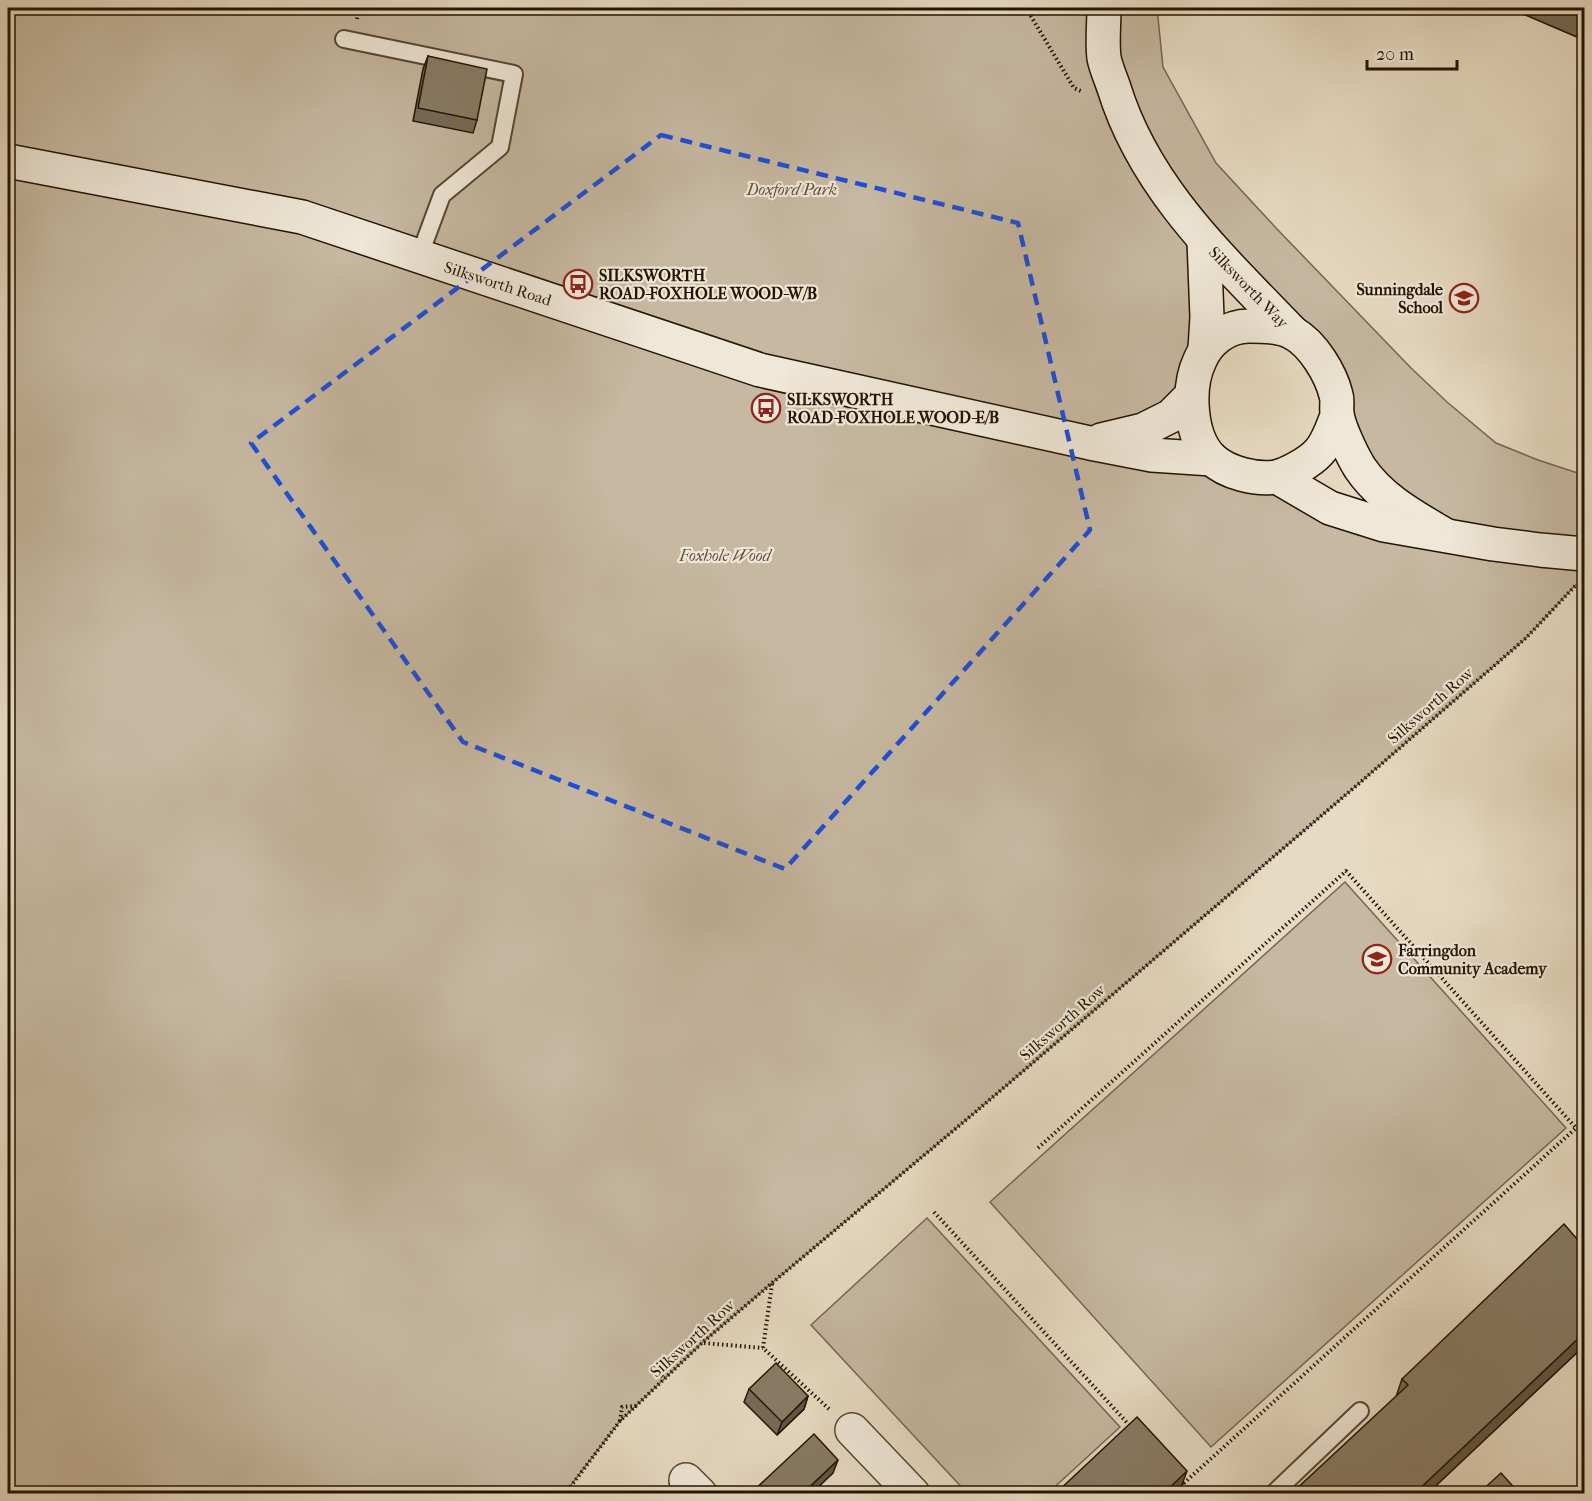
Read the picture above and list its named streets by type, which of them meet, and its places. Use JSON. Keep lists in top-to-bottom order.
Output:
{
  "streets": {
    "street": ["Silksworth Road", "Silksworth Way"],
    "path": ["Silksworth Row"]
  },
  "crossings": [
    ["Silksworth Road", "Silksworth Way"],
    ["Silksworth Road", "Silksworth Row"]
  ],
  "parks": ["Doxford Park", "Foxhole Wood"],
  "places": {
    "bus stop": ["SILKSWORTH ROAD-FOXHOLE WOOD-W/B", "SILKSWORTH ROAD-FOXHOLE WOOD-E/B"],
    "school or university": ["Sunningdale School", "Farringdon Community Academy"]
  },
  "scale_bar": "20 m"
}
